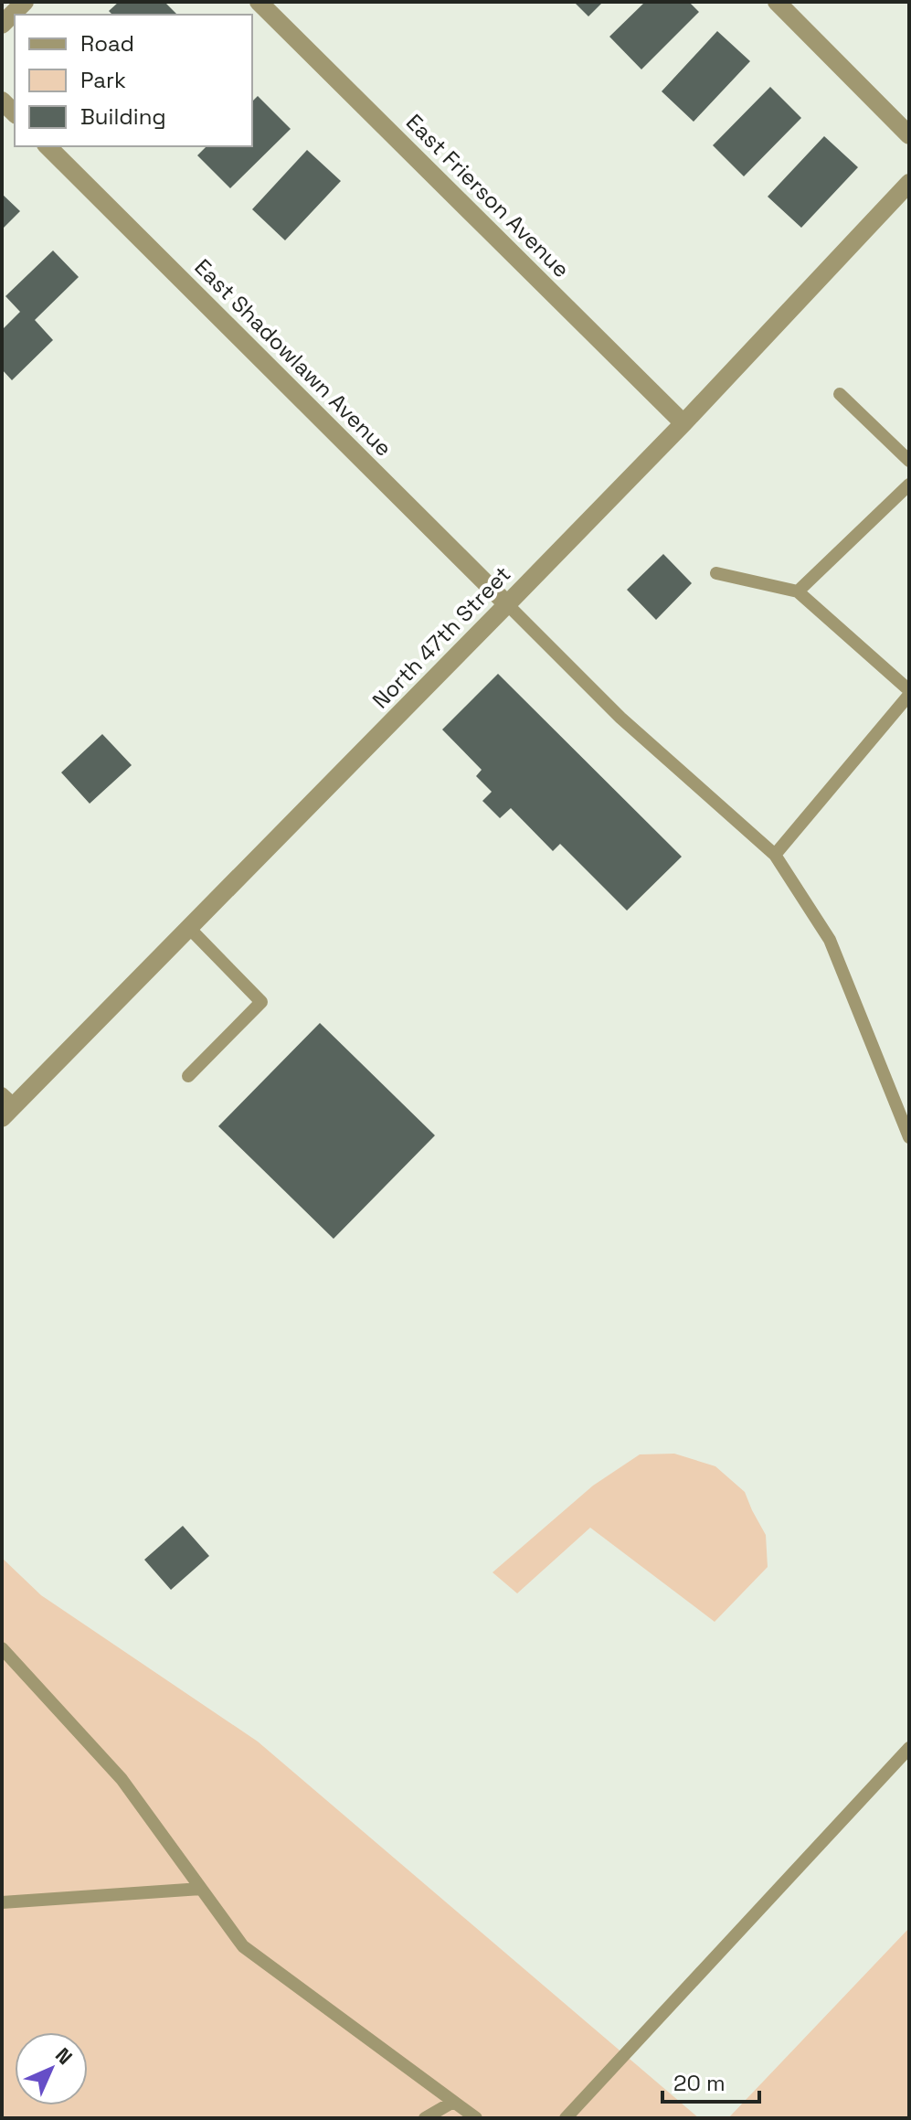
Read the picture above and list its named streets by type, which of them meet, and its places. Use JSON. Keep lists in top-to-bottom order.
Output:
{
  "streets": {
    "street": ["East Frierson Avenue", "East Shadowlawn Avenue", "North 47th Street"]
  },
  "crossings": [
    ["East Frierson Avenue", "North 47th Street"],
    ["East Shadowlawn Avenue", "North 47th Street"]
  ],
  "legend": ["Road", "Park", "Building"],
  "scale_bar": "20 m",
  "north": "top right"
}
